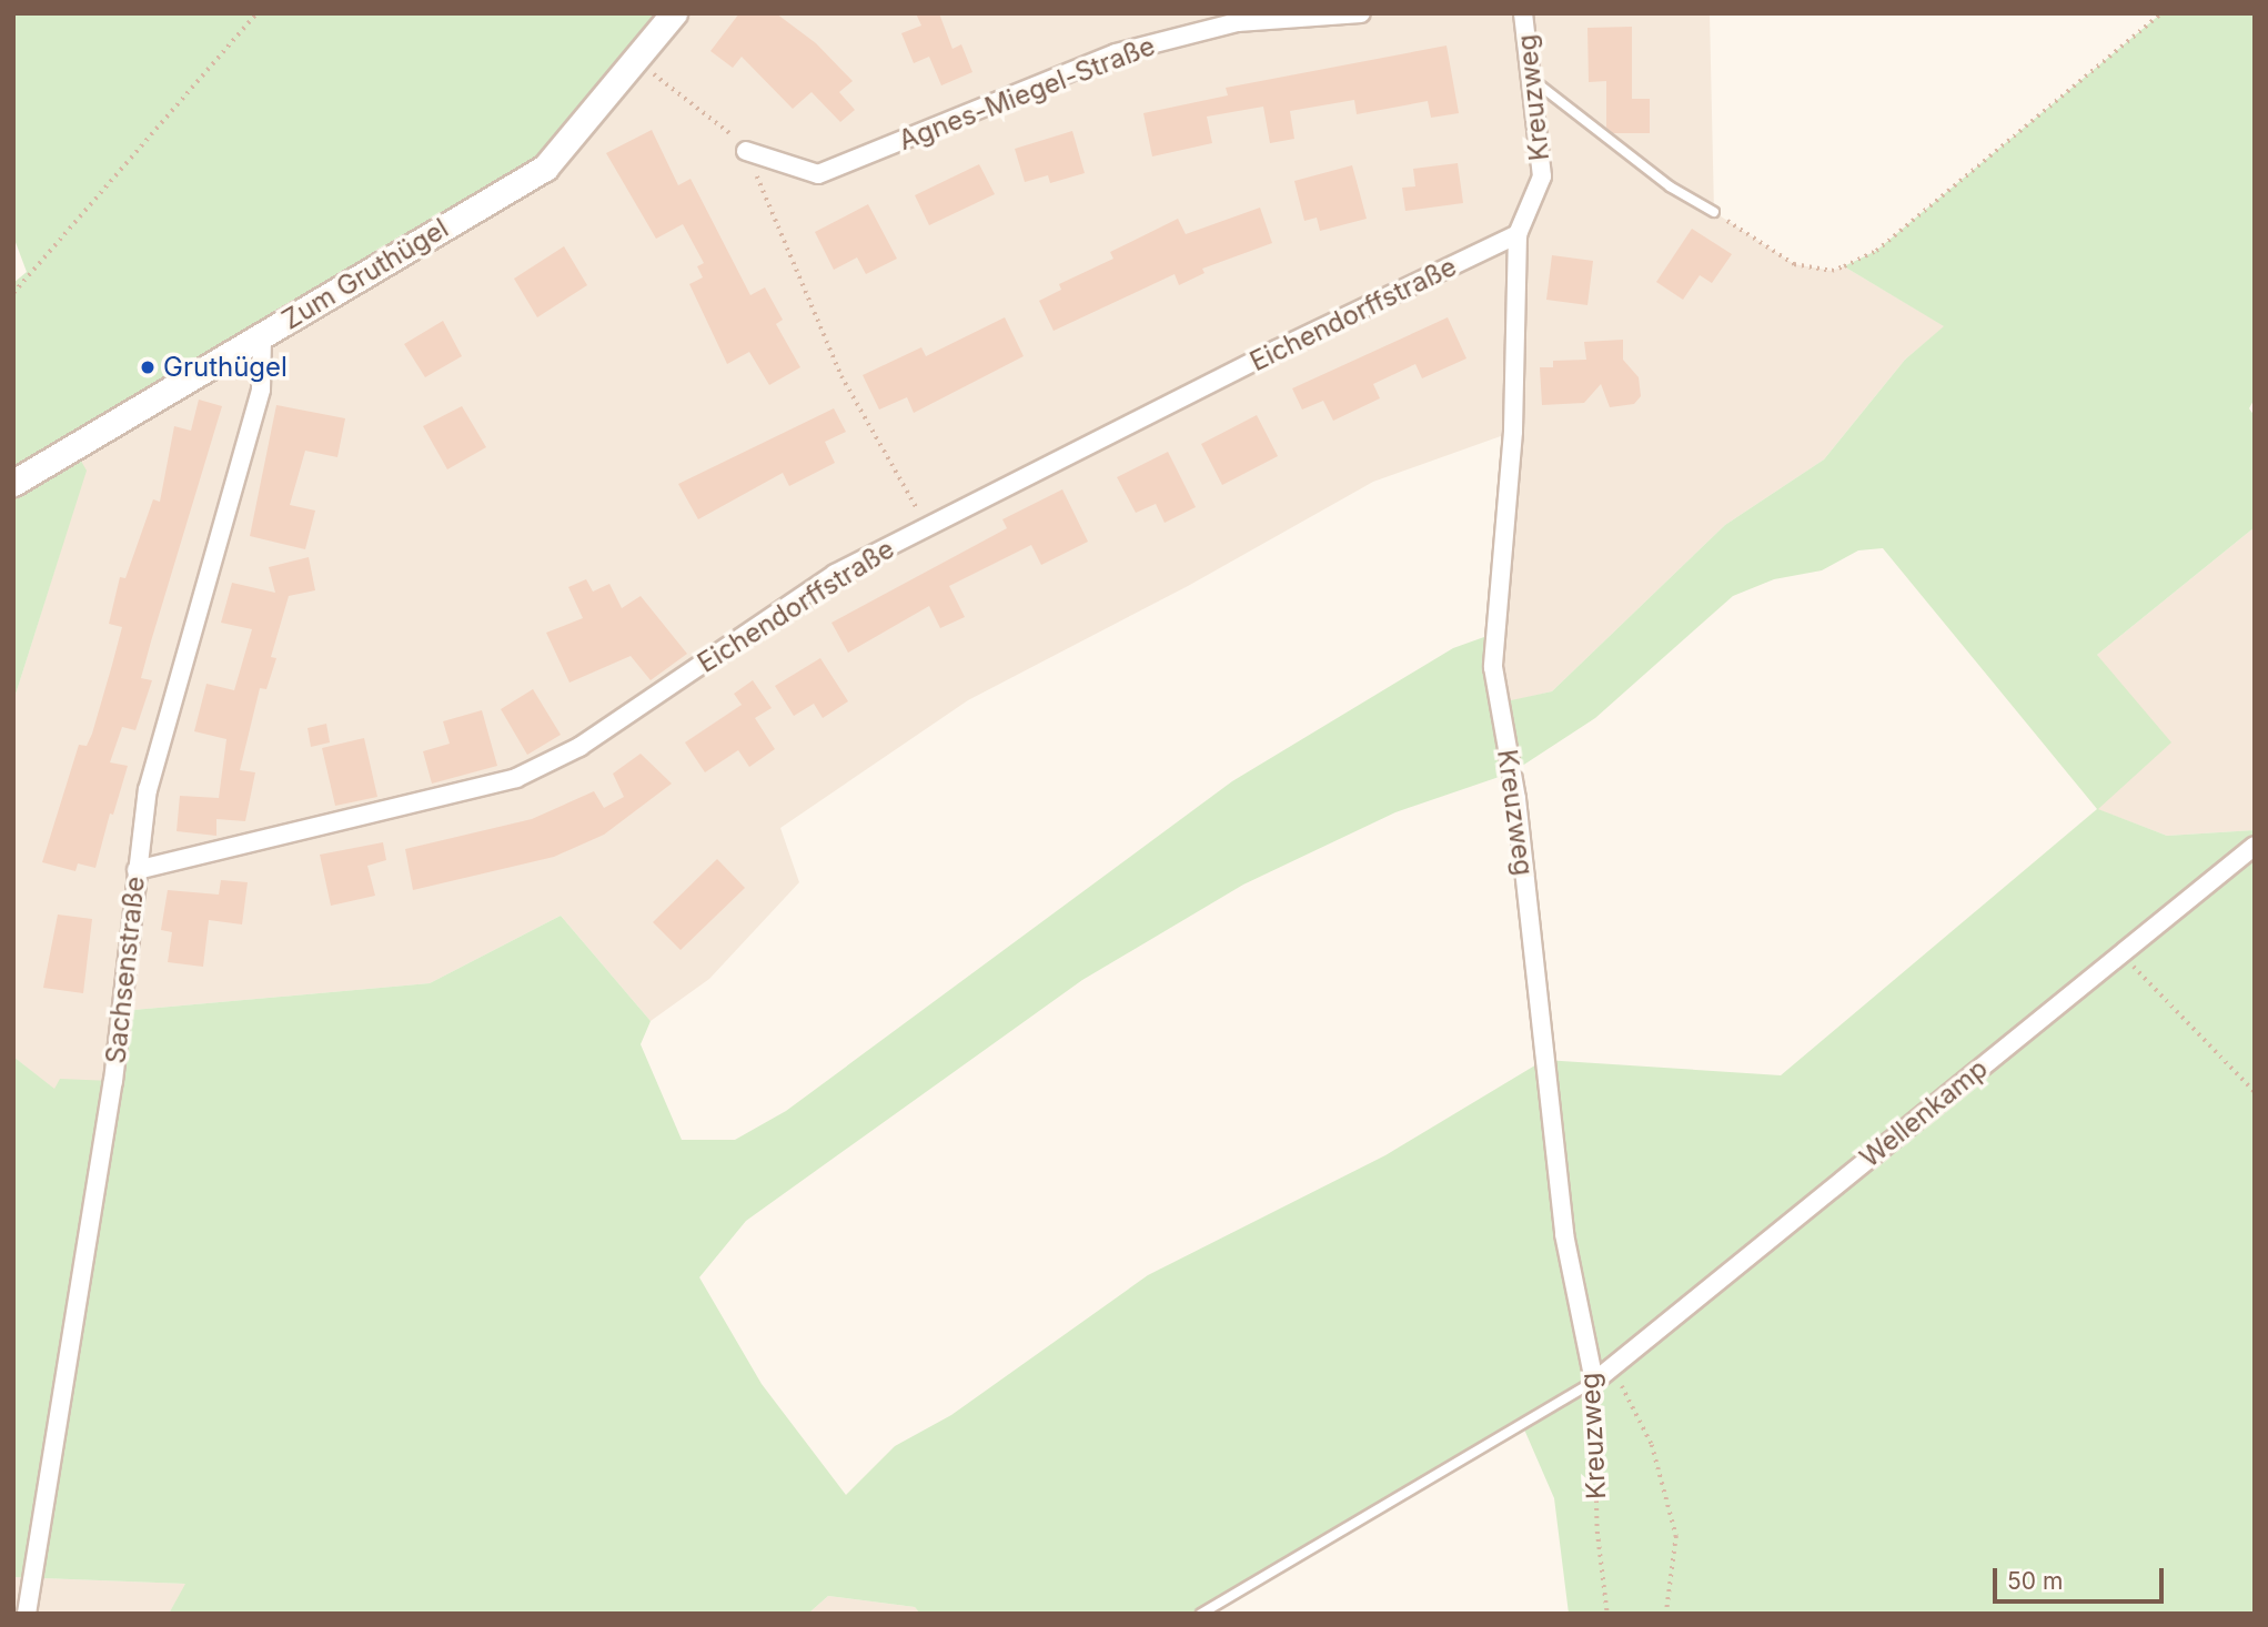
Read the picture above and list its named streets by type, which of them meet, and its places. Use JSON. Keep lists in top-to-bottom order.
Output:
{
  "streets": {
    "street": [
      "Agnes-Miegel-Straße",
      "Kreuzweg",
      "Zum Gruthügel",
      "Eichendorffstraße",
      "Sachsenstraße",
      "Wellenkamp"
    ]
  },
  "crossings": [
    ["Kreuzweg", "Eichendorffstraße"],
    ["Kreuzweg", "Wellenkamp"],
    ["Zum Gruthügel", "Sachsenstraße"],
    ["Eichendorffstraße", "Sachsenstraße"]
  ],
  "places": ["Gruthügel"],
  "scale_bar": "50 m"
}
